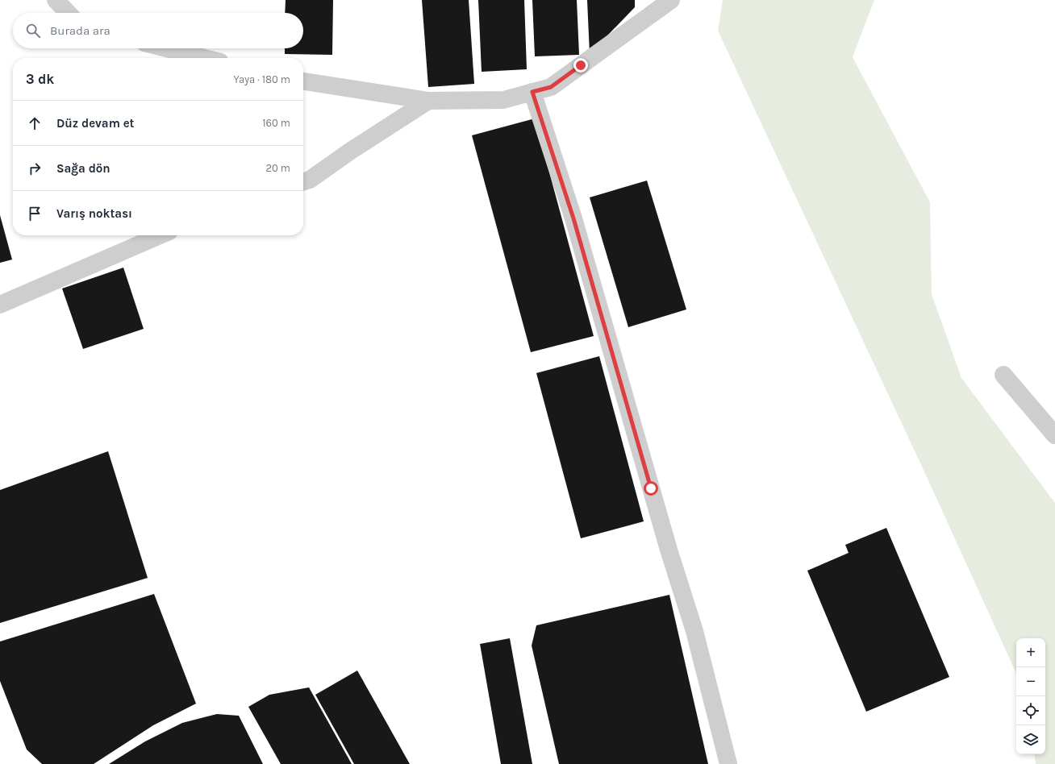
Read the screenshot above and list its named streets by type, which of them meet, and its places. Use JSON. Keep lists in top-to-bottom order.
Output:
{
  "page": {
    "search": "Burada ara",
    "heading": ["3 dk", "Yaya · 180 m"],
    "list": [
      ["Düz devam et", "160 m"],
      ["Sağa dön", "20 m"],
      "Varış noktası"
    ],
    "map_buttons": ["+", "−"]
  }
}
